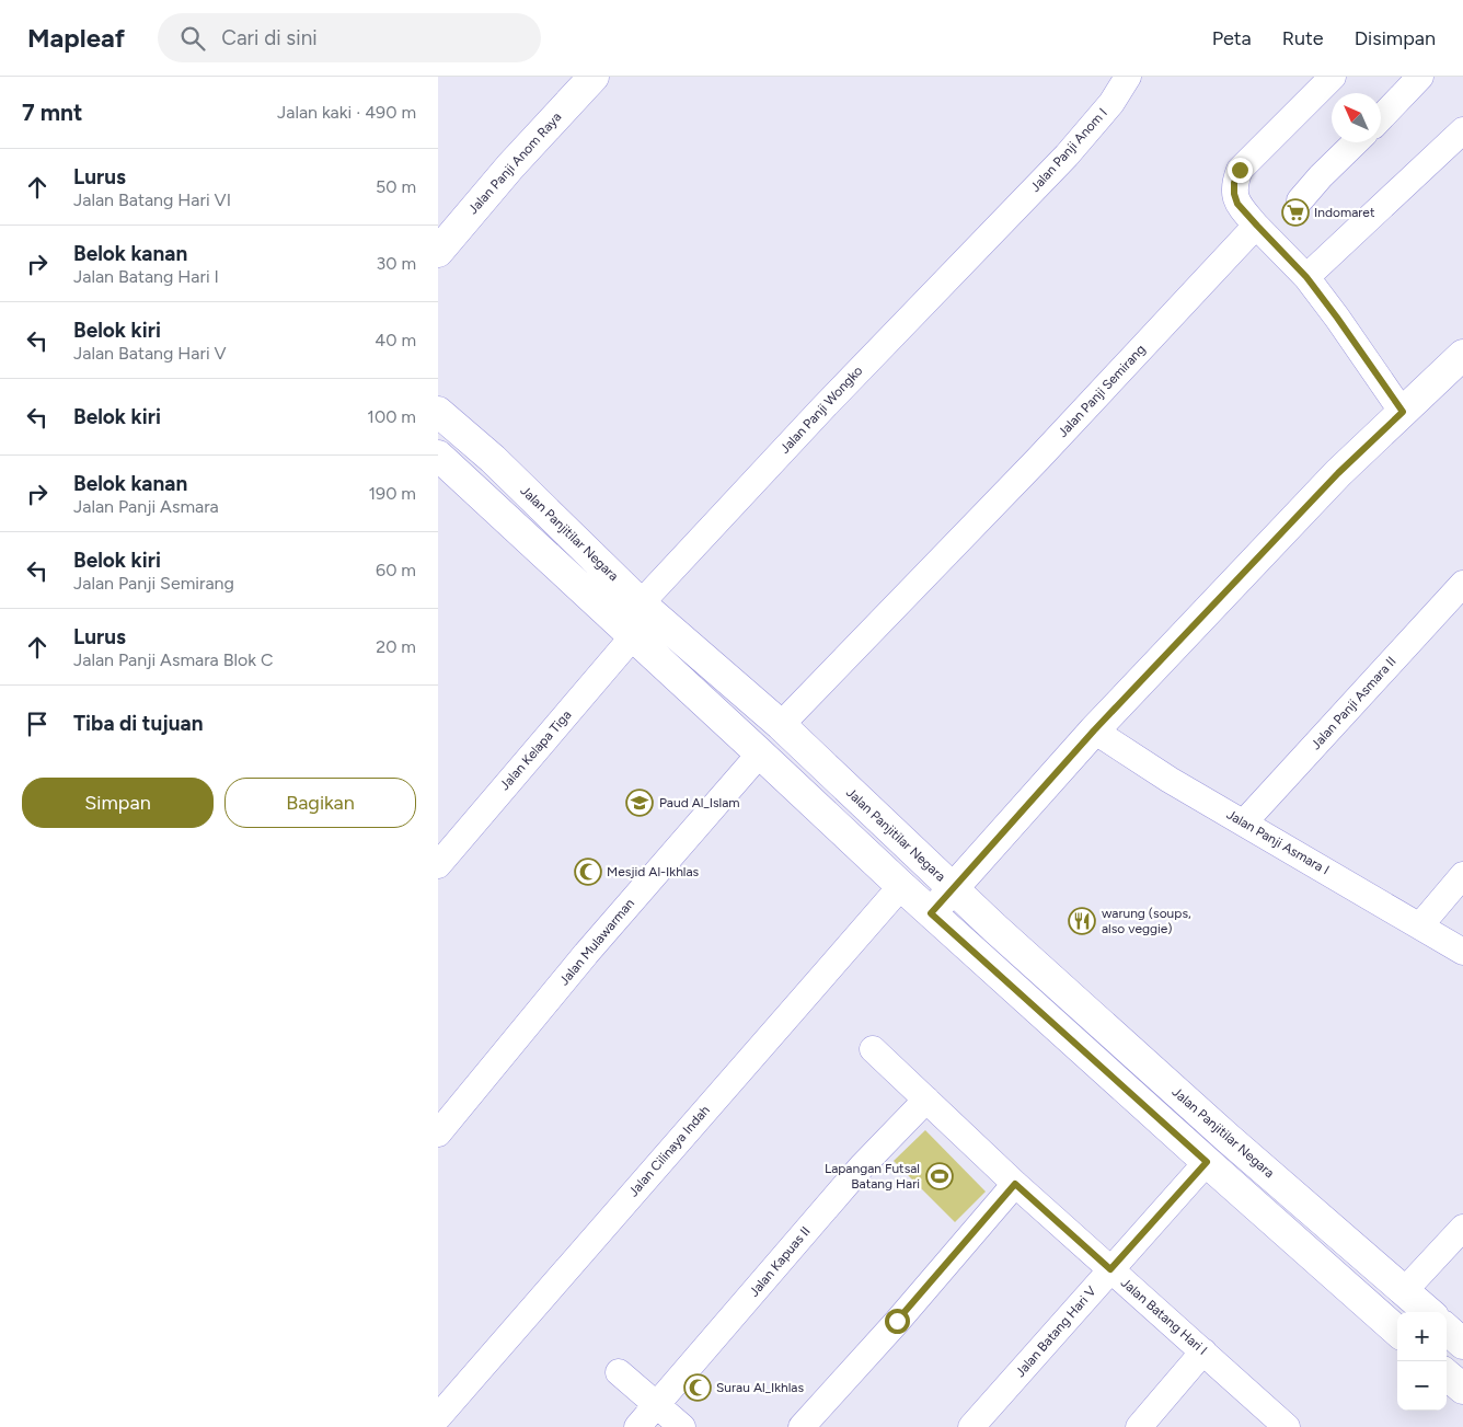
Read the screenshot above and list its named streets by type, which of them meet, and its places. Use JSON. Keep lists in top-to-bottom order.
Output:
{
  "streets": {
    "main road": ["Jalan Panji Anom Raya", "Jalan Panjitilar Negara"],
    "street": [
      "Jalan Panji Anom I",
      "Jalan Panji Semirang",
      "Jalan Panji Wongko",
      "Jalan Panji Asmara II",
      "Jalan Kelapa Tiga",
      "Jalan Panji Asmara I",
      "Jalan Mulawarman",
      "Jalan Cilinaya Indah",
      "Jalan Kapuas II",
      "Jalan Batang Hari I",
      "Jalan Batang Hari V"
    ]
  },
  "crossings": [
    ["Jalan Panji Anom I", "Jalan Panji Wongko"],
    ["Jalan Panji Semirang", "Jalan Panjitilar Negara"],
    ["Jalan Panji Wongko", "Jalan Panjitilar Negara"],
    ["Jalan Panji Asmara II", "Jalan Panji Asmara I"],
    ["Jalan Kapuas II", "Jalan Batang Hari I"],
    ["Jalan Batang Hari I", "Jalan Batang Hari V"]
  ],
  "places": {
    "supermarket": ["Indomaret"],
    "school or university": ["Paud Al_Islam"],
    "mosque": ["Mesjid Al-Ikhlas", "Surau Al_Ikhlas"],
    "restaurant": ["warung (soups, also veggie)"],
    "sports": ["Lapangan Futsal Batang Hari"]
  },
  "north": "top left",
  "page": {
    "header": "Mapleaf",
    "search": "Cari di sini",
    "nav": ["Peta", "Rute", "Disimpan"],
    "heading": ["7 mnt", "Jalan kaki · 490 m"],
    "list": [
      ["Lurus", "Jalan Batang Hari VI", "50 m"],
      ["Belok kanan", "Jalan Batang Hari I", "30 m"],
      ["Belok kiri", "Jalan Batang Hari V", "40 m"],
      ["Belok kiri", "100 m"],
      ["Belok kanan", "Jalan Panji Asmara", "190 m"],
      ["Belok kiri", "Jalan Panji Semirang", "60 m"],
      ["Lurus", "Jalan Panji Asmara Blok C", "20 m"],
      "Tiba di tujuan"
    ],
    "buttons": ["Simpan", "Bagikan"],
    "map_buttons": ["+", "−"]
  }
}
